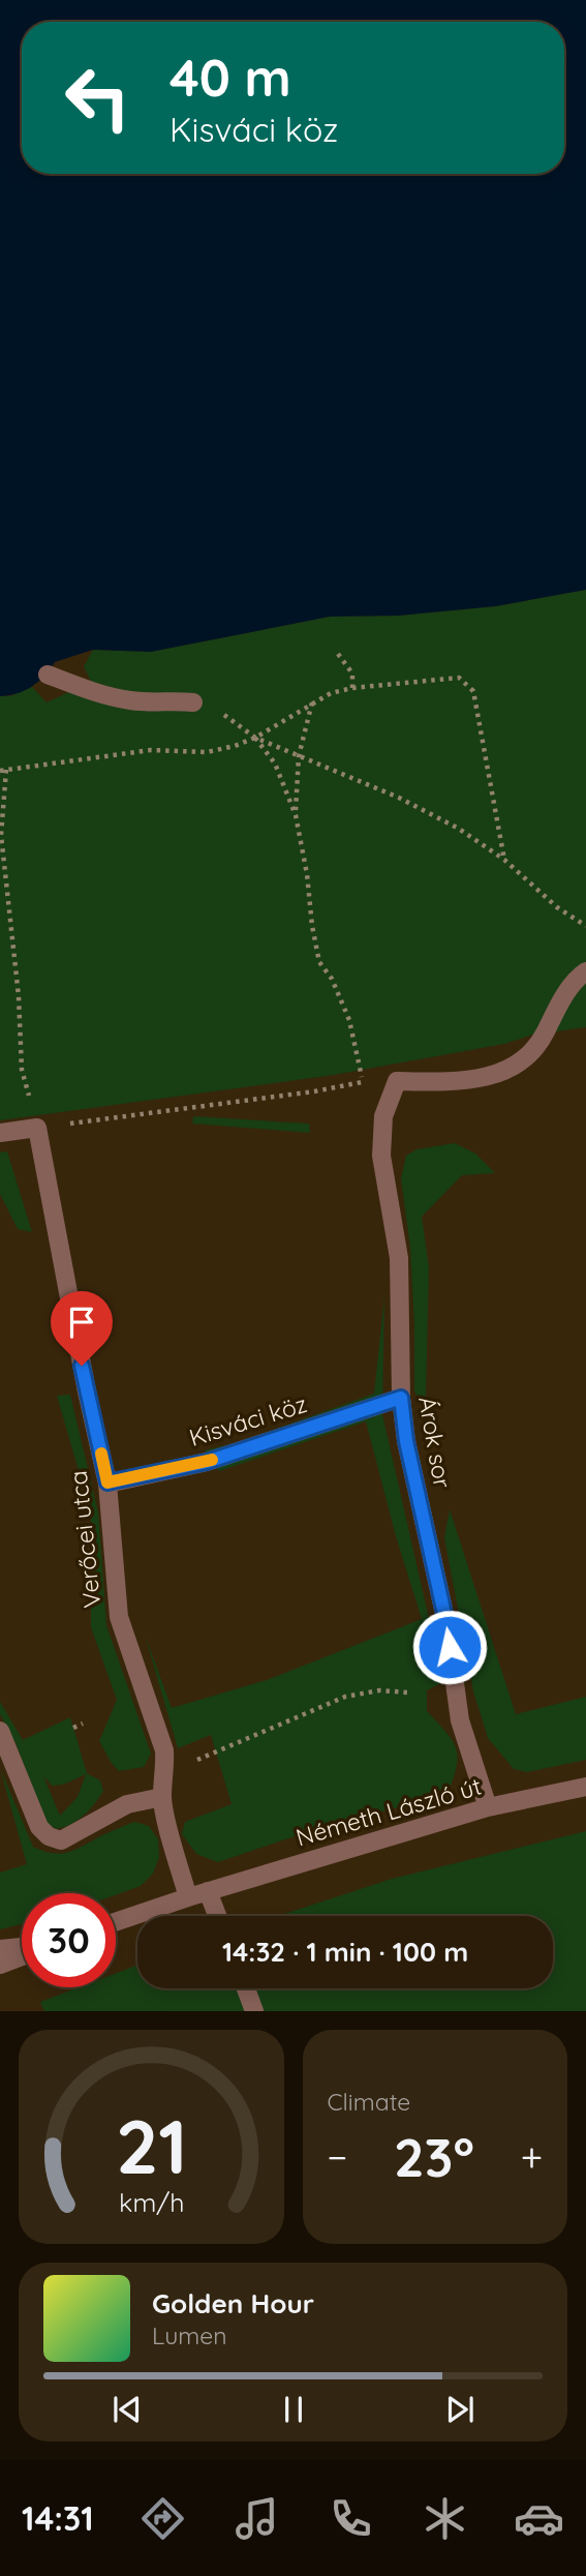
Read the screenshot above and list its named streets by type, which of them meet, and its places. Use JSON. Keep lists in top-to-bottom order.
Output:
{
  "streets": {
    "street": [
      "Kisváci köz",
      "Árok sor",
      "Verőcei utca",
      "Németh László út"
    ]
  },
  "crossings": [
    ["Kisváci köz", "Árok sor"],
    ["Kisváci köz", "Verőcei utca"],
    ["Árok sor", "Németh László út"],
    ["Verőcei utca", "Németh László út"]
  ],
  "page": {
    "turn": ["40 m", "Kisváci köz"],
    "limit": "30",
    "trip": "14:32 · 1 min · 100 m",
    "tile": "Climate",
    "heat": ["−", "23°", "+"],
    "song": ["Golden Hour", "Lumen"],
    "tabs": "14:31",
    "gauge": ["21", "km/h"]
  }
}
